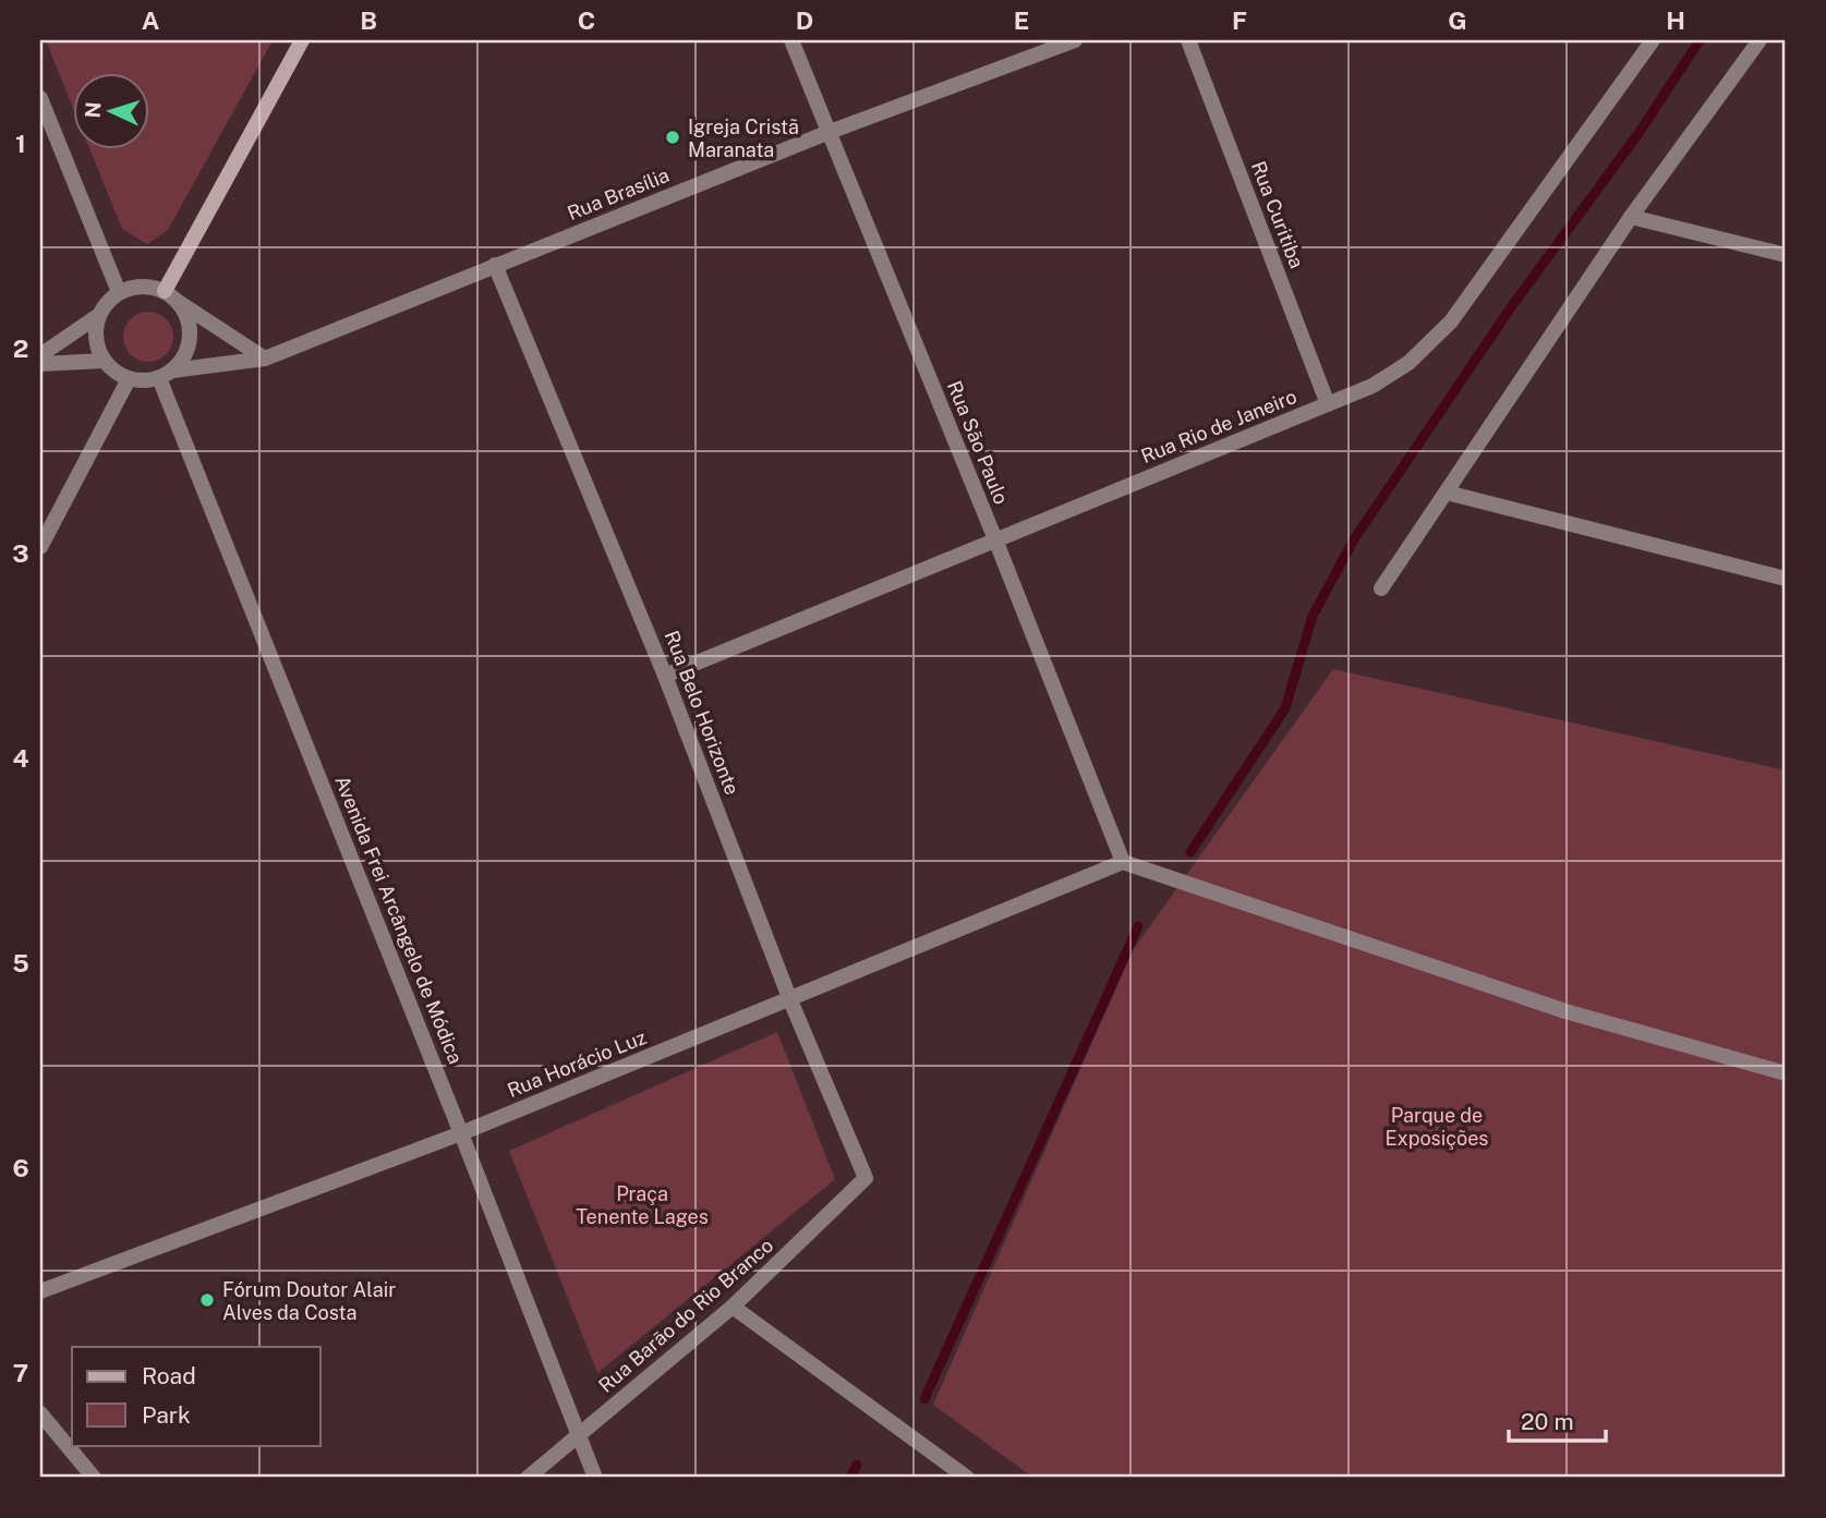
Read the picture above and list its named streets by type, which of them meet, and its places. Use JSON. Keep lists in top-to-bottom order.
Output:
{
  "streets": {
    "street": [
      "Rua Brasília",
      "Rua Curitiba",
      "Rua Rio de Janeiro",
      "Rua São Paulo",
      "Rua Belo Horizonte",
      "Avenida Frei Arcângelo de Módica",
      "Rua Horácio Luz",
      "Rua Barão do Rio Branco"
    ]
  },
  "crossings": [
    ["Rua Brasília", "Rua São Paulo"],
    ["Rua Brasília", "Rua Belo Horizonte"],
    ["Rua Brasília", "Avenida Frei Arcângelo de Módica"],
    ["Rua Curitiba", "Rua Rio de Janeiro"],
    ["Rua Rio de Janeiro", "Rua São Paulo"],
    ["Rua Rio de Janeiro", "Rua Belo Horizonte"],
    ["Rua São Paulo", "Rua Horácio Luz"],
    ["Rua Belo Horizonte", "Rua Horácio Luz"],
    ["Rua Belo Horizonte", "Rua Barão do Rio Branco"],
    ["Avenida Frei Arcângelo de Módica", "Rua Horácio Luz"],
    ["Avenida Frei Arcângelo de Módica", "Rua Barão do Rio Branco"]
  ],
  "parks": ["Parque de Exposições", "Praça Tenente Lages"],
  "places": ["Igreja Cristã Maranata", "Fórum Doutor Alair Alves da Costa"],
  "legend": ["Road", "Park"],
  "scale_bar": "20 m",
  "north": "left",
  "grid": {
    "columns": [
      "A",
      "B",
      "C",
      "D",
      "E",
      "F",
      "G",
      "H"
    ],
    "rows": [
      "1",
      "2",
      "3",
      "4",
      "5",
      "6",
      "7"
    ]
  }
}
